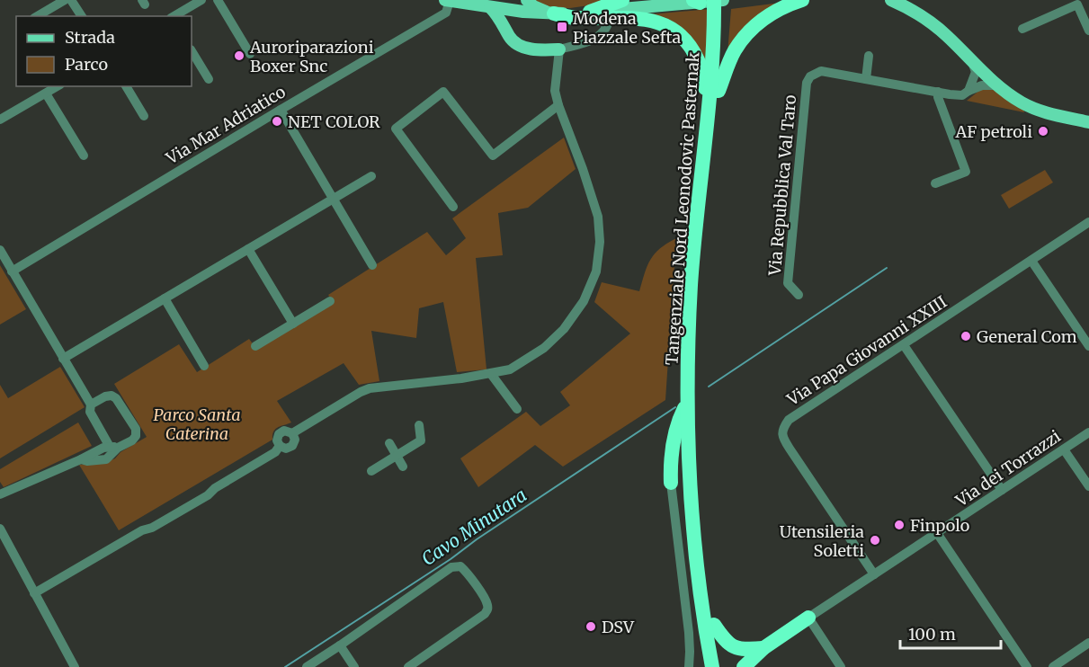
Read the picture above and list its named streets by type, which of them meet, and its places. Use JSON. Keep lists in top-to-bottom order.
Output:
{
  "streets": {
    "highway": ["Tangenziale Nord Leonodovic Pasternak"],
    "street": [
      "Via Mar Adriatico",
      "Via Repubblica Val Taro",
      "Via Papa Giovanni XXIII",
      "Via dei Torrazzi"
    ]
  },
  "crossings": [
    ["Via Papa Giovanni XXIII", "Via dei Torrazzi"]
  ],
  "water": ["Cavo Minutara"],
  "parks": ["Parco Santa Caterina"],
  "places": {
    "transit": ["Modena Piazzale Sefta"],
    "other": [
      "Auroriparazioni Boxer Snc",
      "NET COLOR",
      "AF petroli",
      "General Com",
      "Finpolo",
      "Utensileria Soletti",
      "DSV"
    ]
  },
  "legend": ["Strada", "Parco"],
  "scale_bar": "100 m"
}
